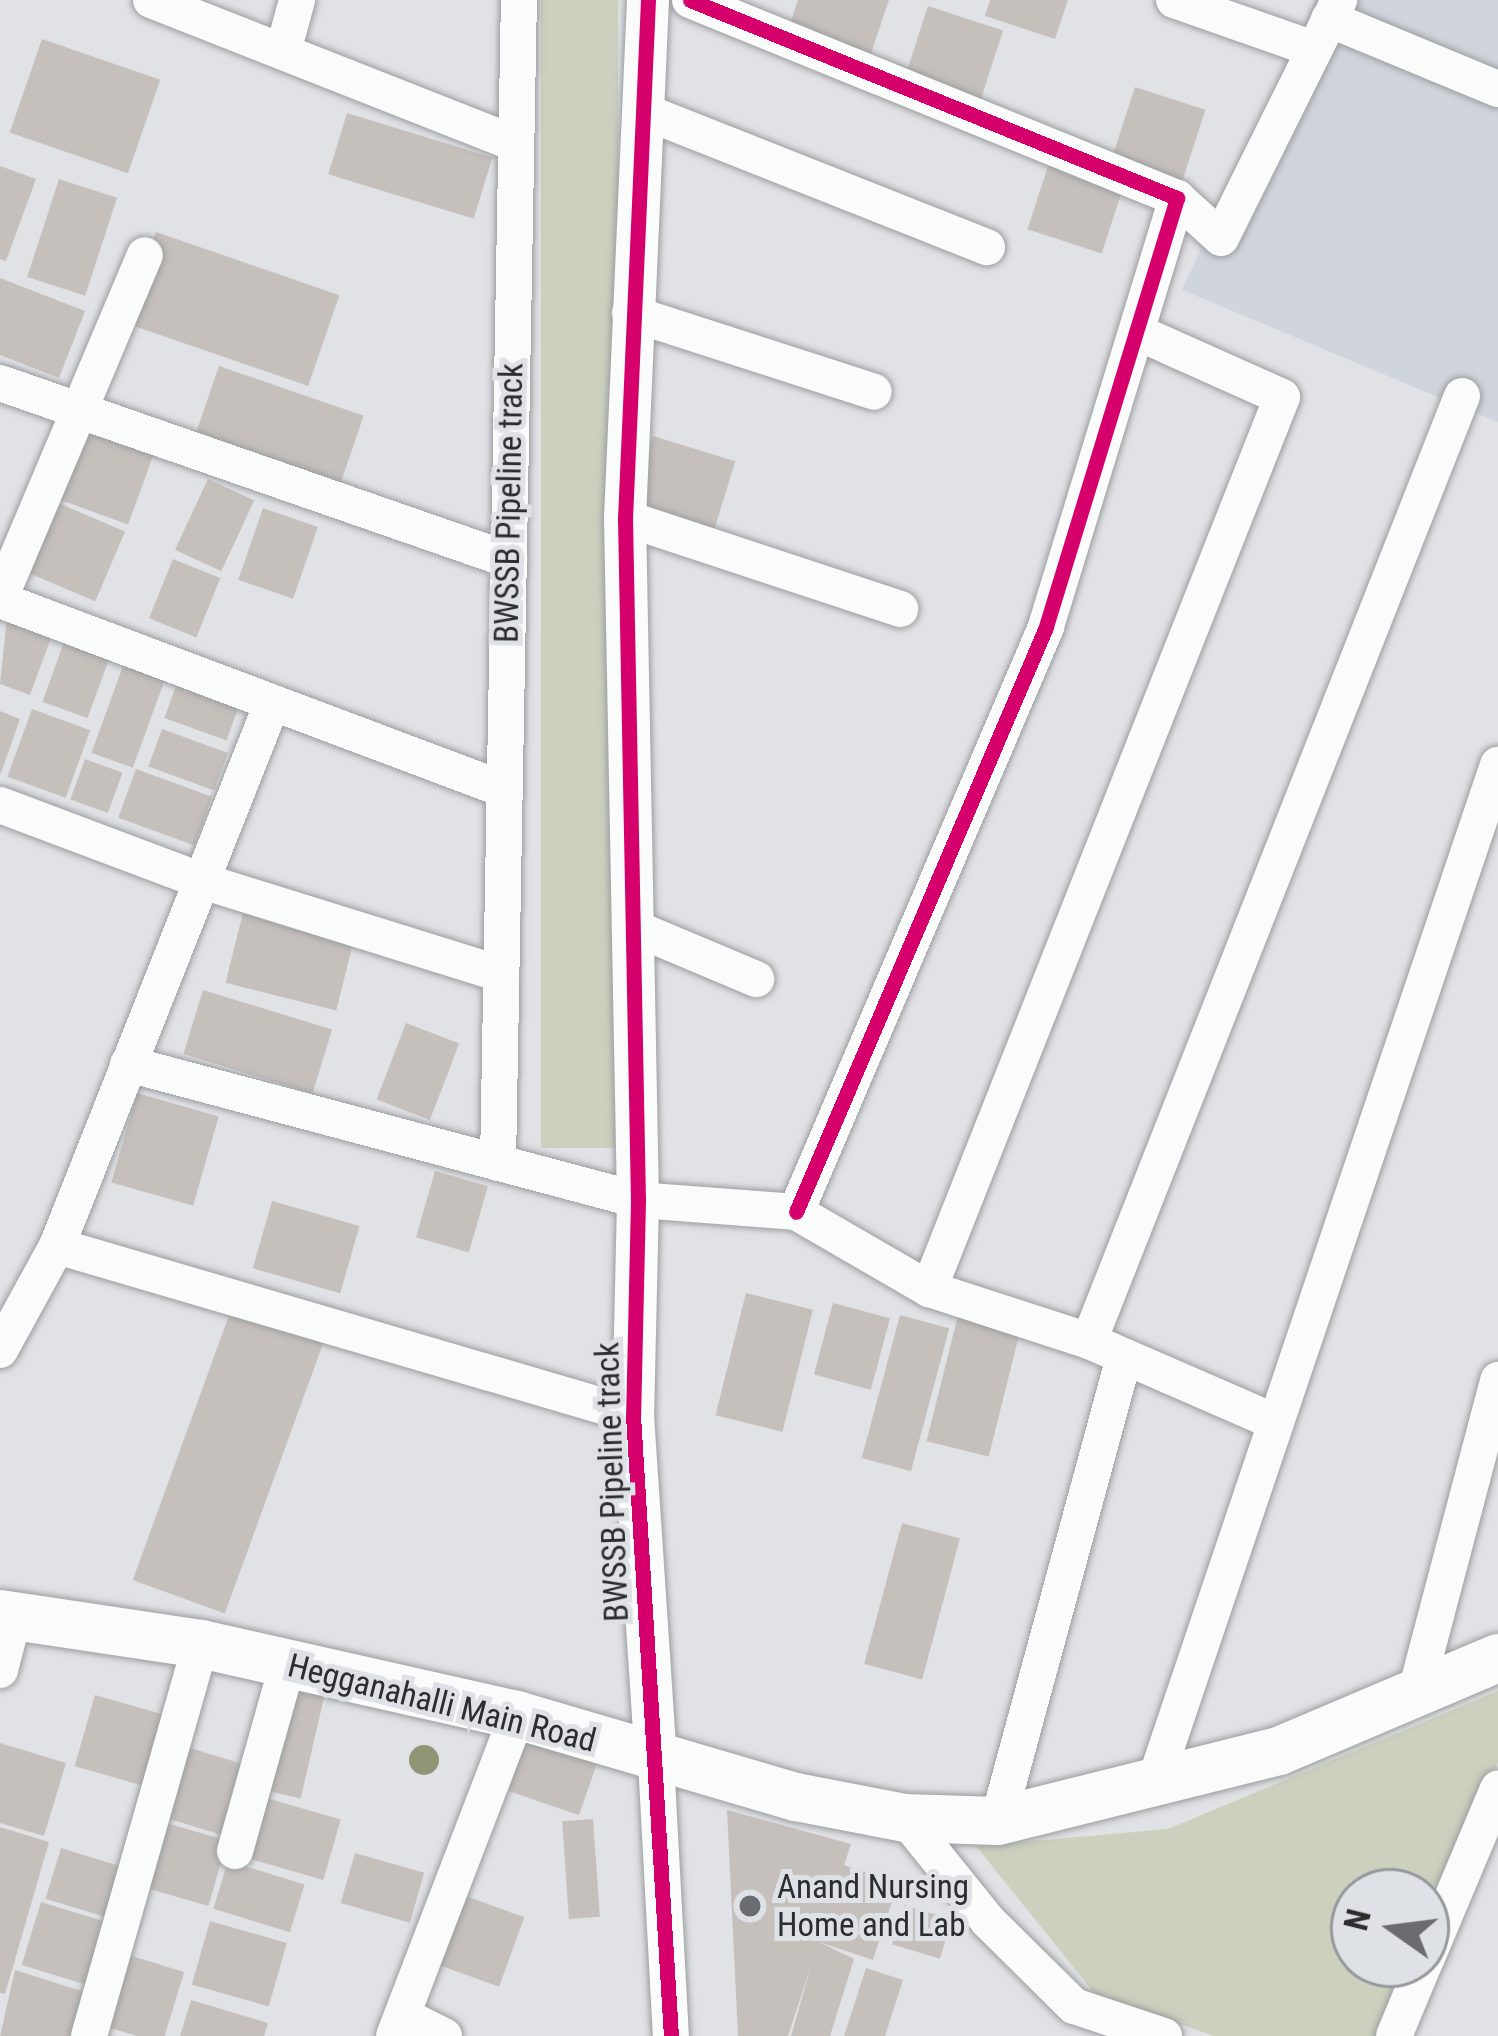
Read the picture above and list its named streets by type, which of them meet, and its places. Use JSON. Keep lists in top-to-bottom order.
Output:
{
  "streets": {
    "main road": ["Hegganahalli Main Road"],
    "street": ["BWSSB Pipeline track"]
  },
  "crossings": [
    ["BWSSB Pipeline track", "Hegganahalli Main Road"]
  ],
  "places": ["Anand Nursing Home and Lab"],
  "north": "left"
}
